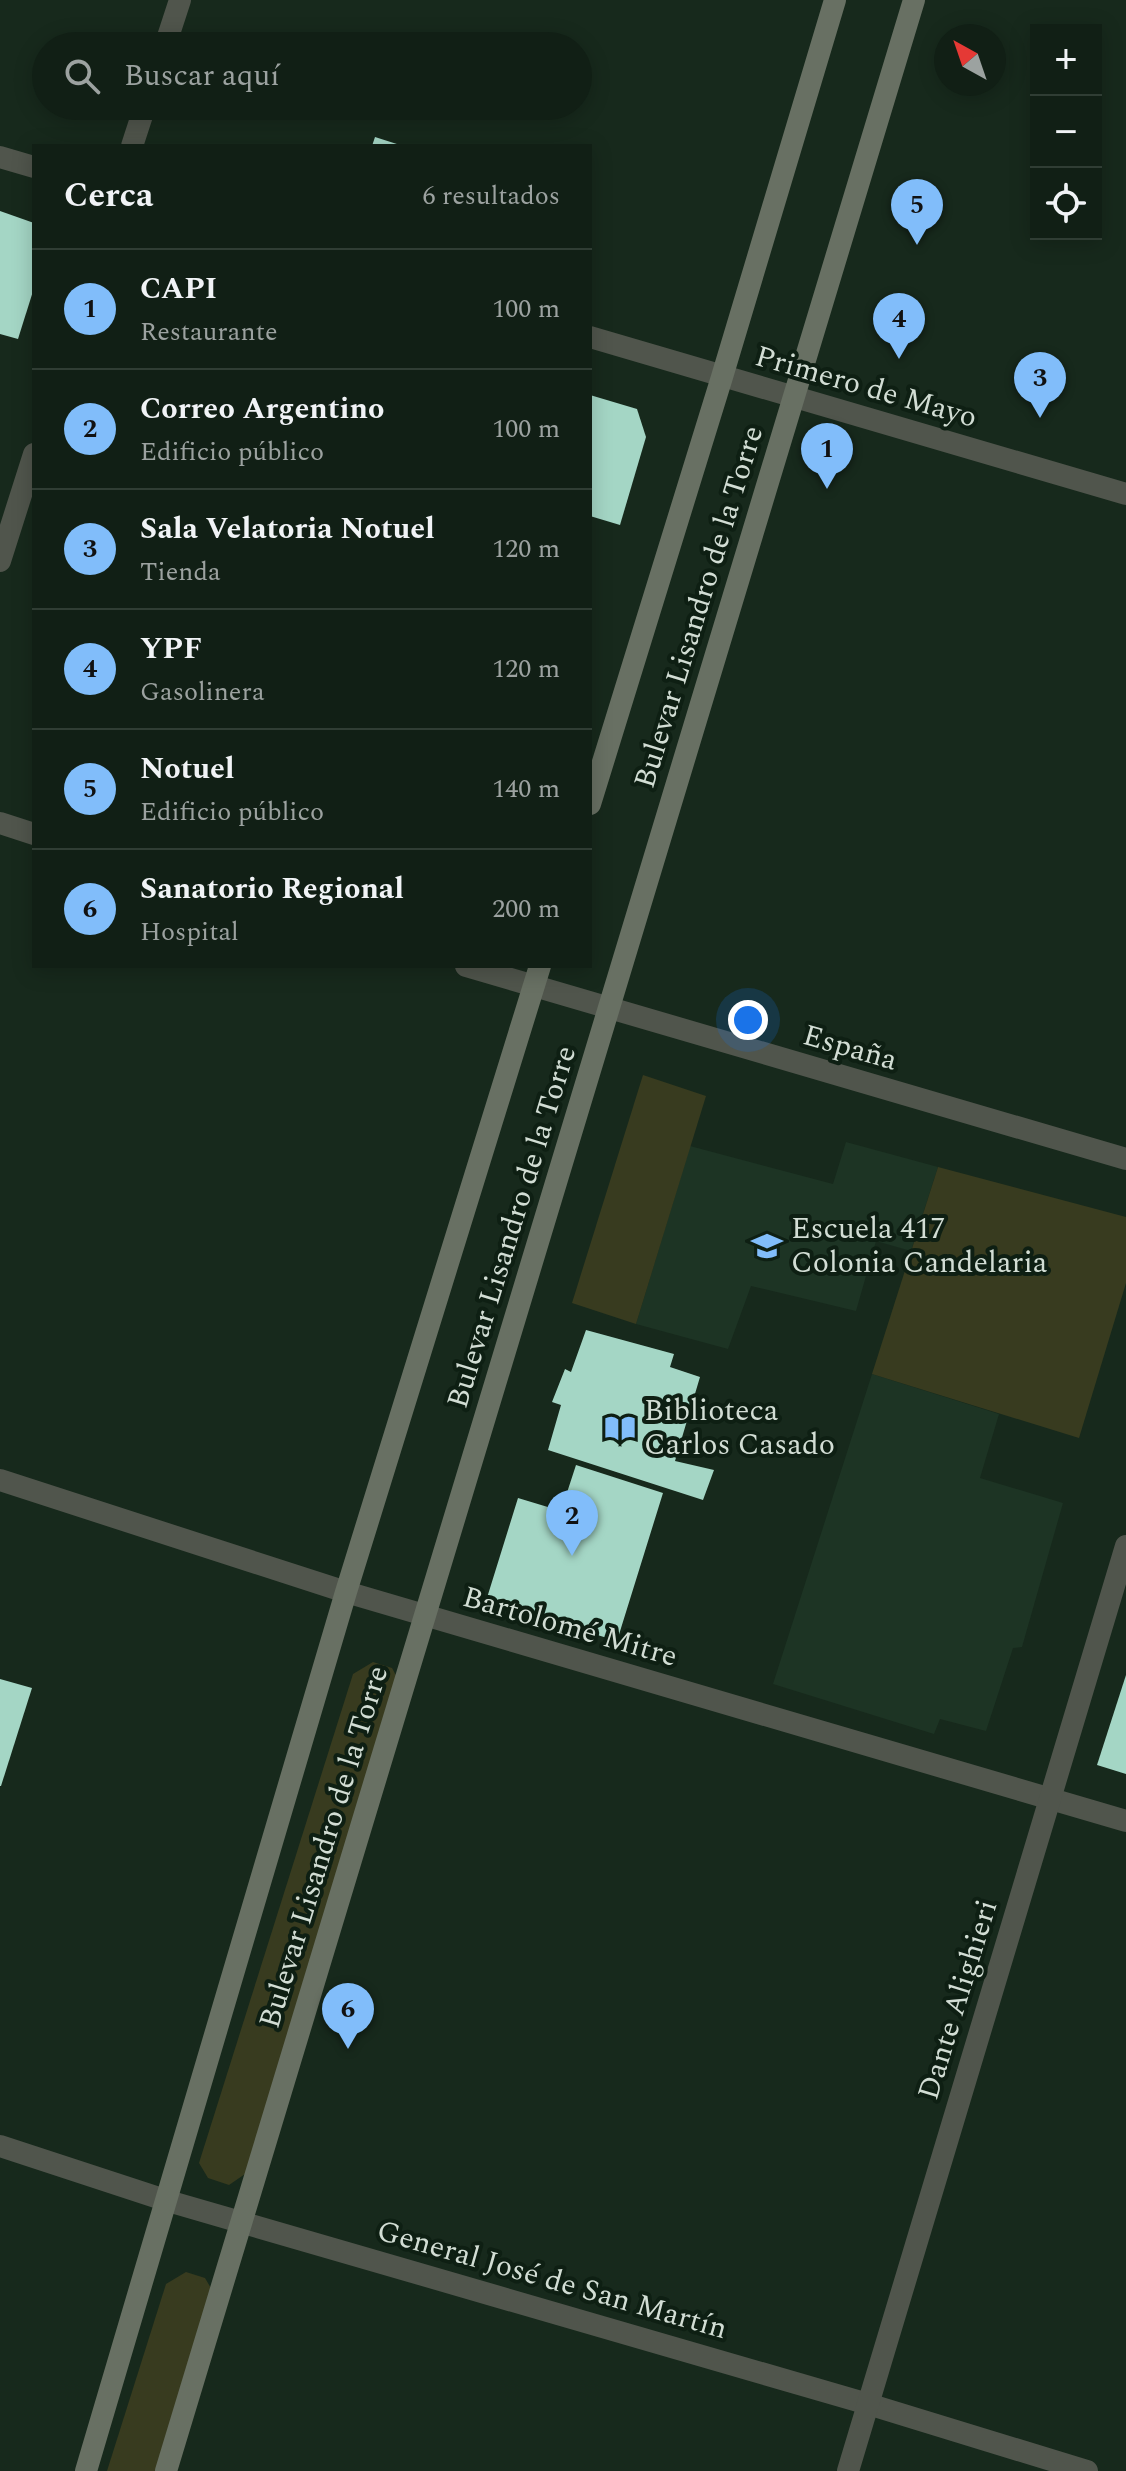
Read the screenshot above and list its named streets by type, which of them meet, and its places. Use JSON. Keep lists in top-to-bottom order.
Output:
{
  "streets": {
    "main road": ["Bulevar Lisandro de la Torre"],
    "street": [
      "Primero de Mayo",
      "España",
      "Bartolomé Mitre",
      "Dante Alighieri",
      "General José de San Martín"
    ]
  },
  "crossings": [
    ["Primero de Mayo", "Bulevar Lisandro de la Torre"],
    ["Bulevar Lisandro de la Torre", "España"],
    ["Bulevar Lisandro de la Torre", "Bartolomé Mitre"],
    ["Bulevar Lisandro de la Torre", "General José de San Martín"],
    ["Bartolomé Mitre", "Dante Alighieri"],
    ["Dante Alighieri", "General José de San Martín"]
  ],
  "places": {
    "school or university": ["Escuela 417 Colonia Candelaria"],
    "library": ["Biblioteca Carlos Casado"]
  },
  "north": "top left",
  "page": {
    "map_buttons": ["+", "−"],
    "search": "Buscar aquí",
    "heading": ["Cerca", "6 resultados"],
    "pins": [
      "5",
      "4",
      "3",
      "1",
      "2",
      "6"
    ],
    "list": [
      {
        "mark": "1",
        "name": "CAPI",
        "note": "Restaurante",
        "value": "100 m"
      },
      {
        "mark": "2",
        "name": "Correo Argentino",
        "note": "Edificio público",
        "value": "100 m"
      },
      {
        "mark": "3",
        "name": "Sala Velatoria Notuel",
        "note": "Tienda",
        "value": "120 m"
      },
      {
        "mark": "4",
        "name": "YPF",
        "note": "Gasolinera",
        "value": "120 m"
      },
      {
        "mark": "5",
        "name": "Notuel",
        "note": "Edificio público",
        "value": "140 m"
      },
      {
        "mark": "6",
        "name": "Sanatorio Regional",
        "note": "Hospital",
        "value": "200 m"
      }
    ]
  }
}
